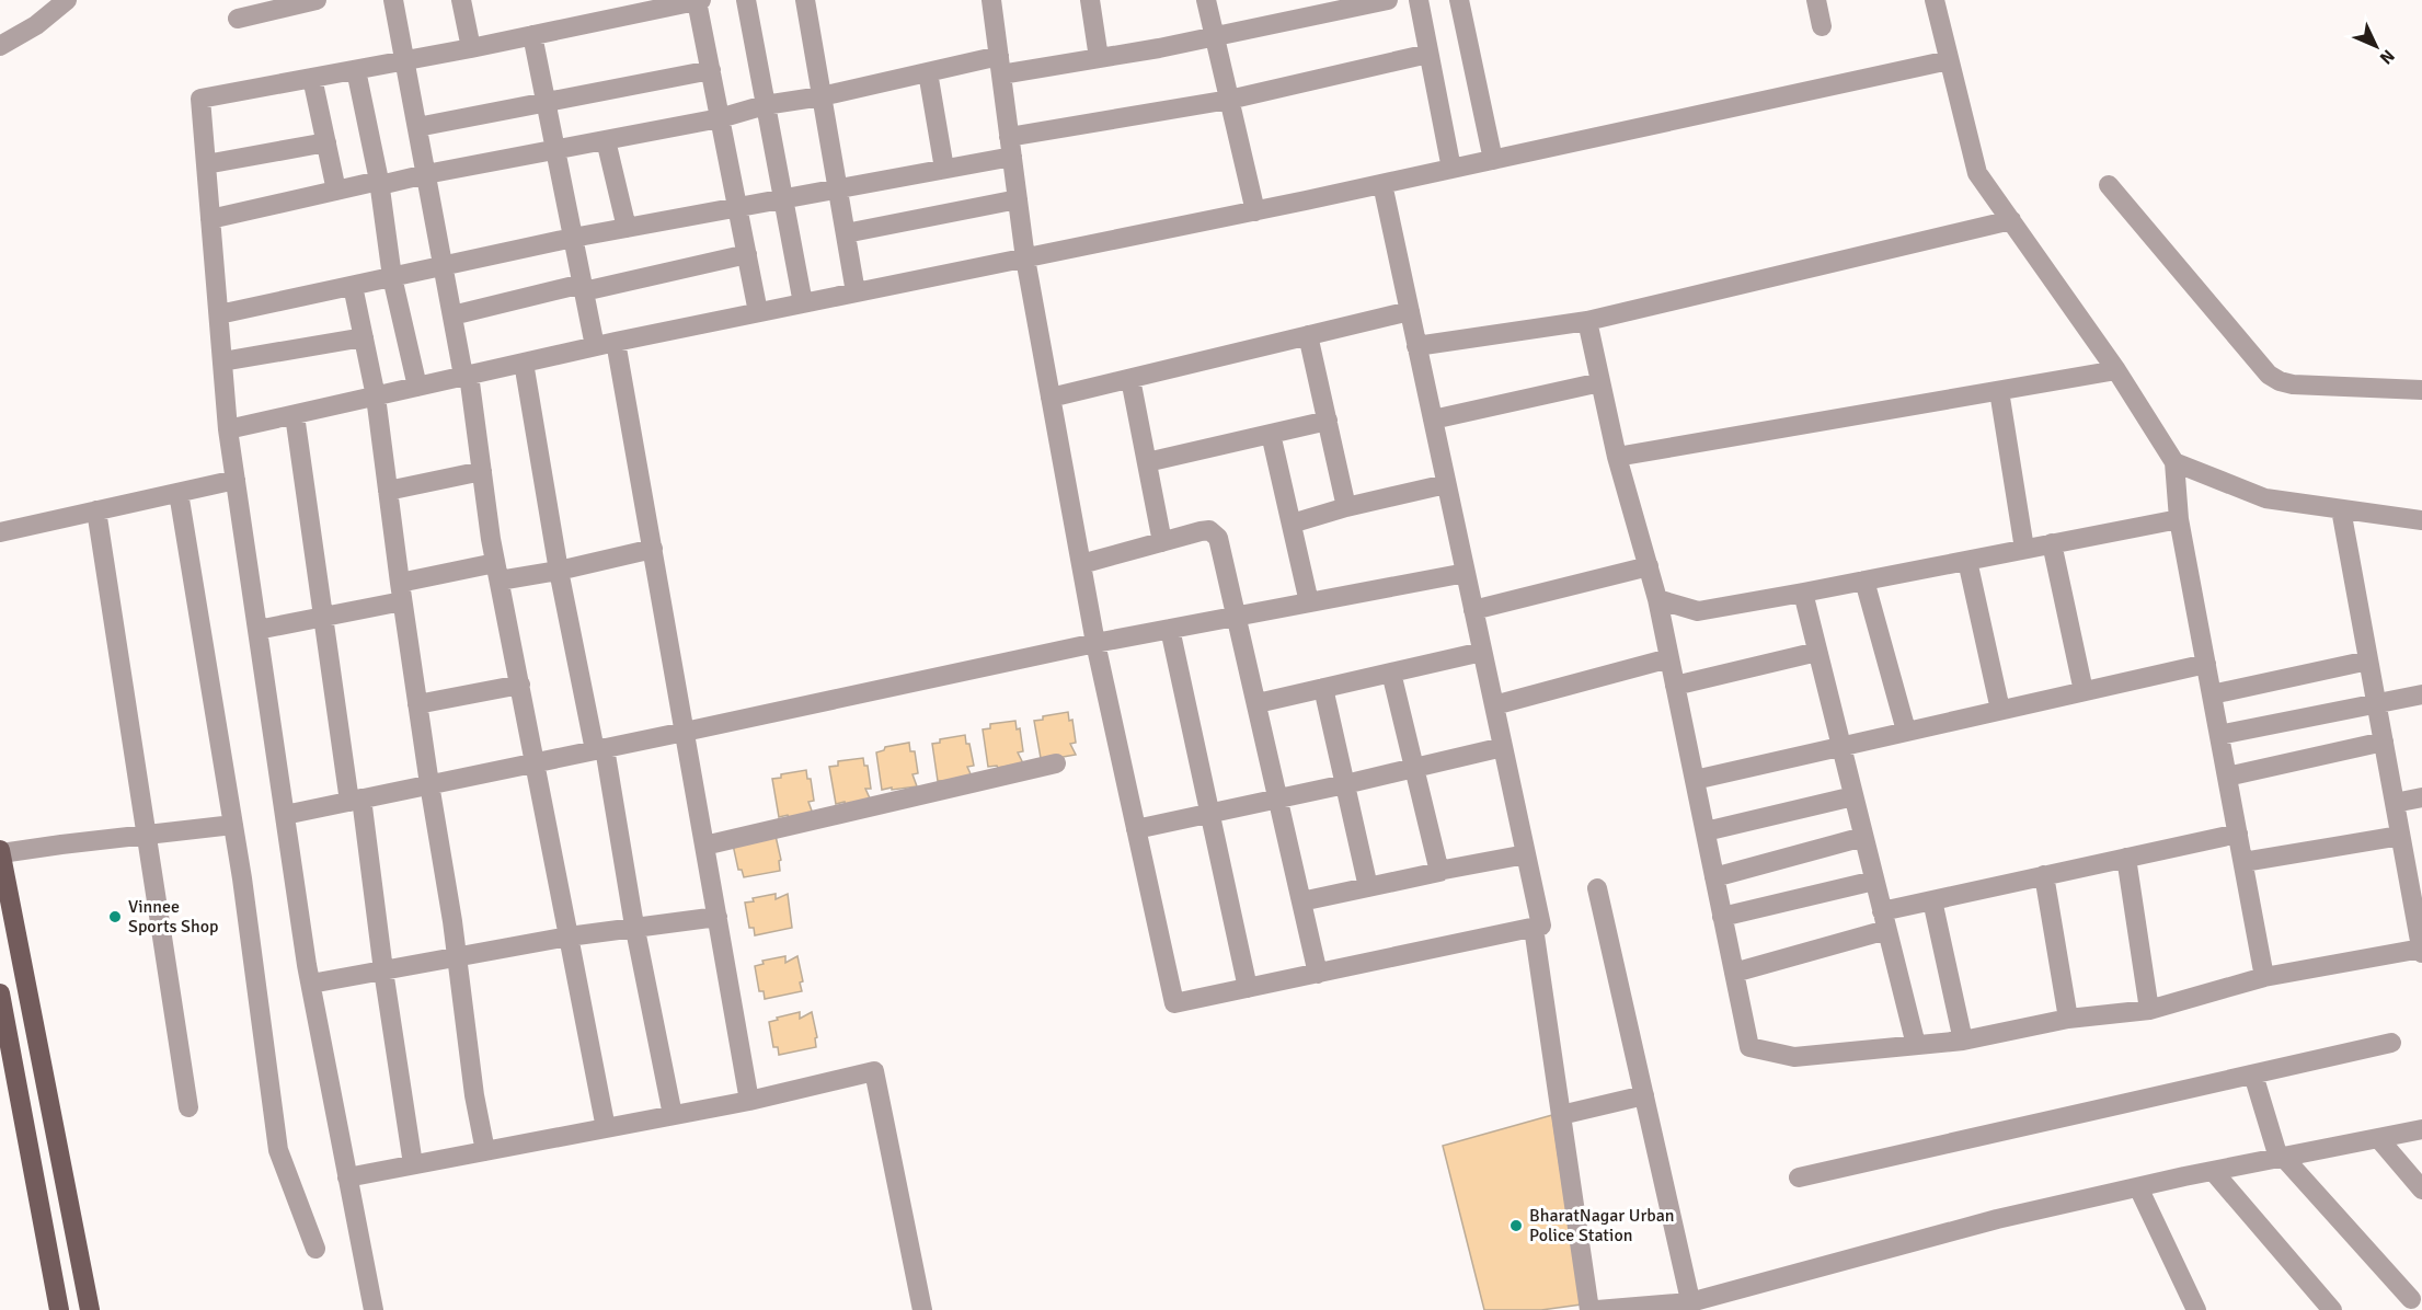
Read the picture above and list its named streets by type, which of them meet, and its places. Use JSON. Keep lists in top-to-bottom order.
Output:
{
  "places": ["Vinnee Sports Shop", "BharatNagar Urban Police Station"],
  "north": "bottom right"
}
